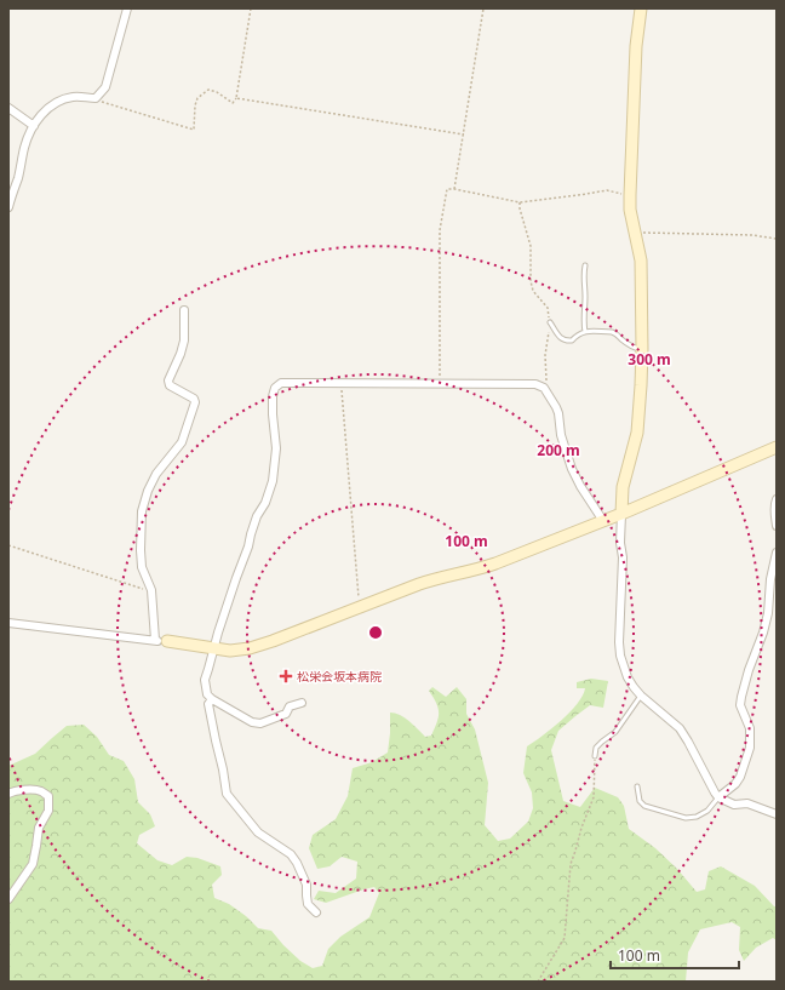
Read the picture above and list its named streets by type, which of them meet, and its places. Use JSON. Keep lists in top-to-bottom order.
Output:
{
  "places": {
    "health": ["松栄会坂本病院"]
  },
  "scale_bar": "100 m",
  "rings": ["300 m", "200 m", "100 m"]
}
